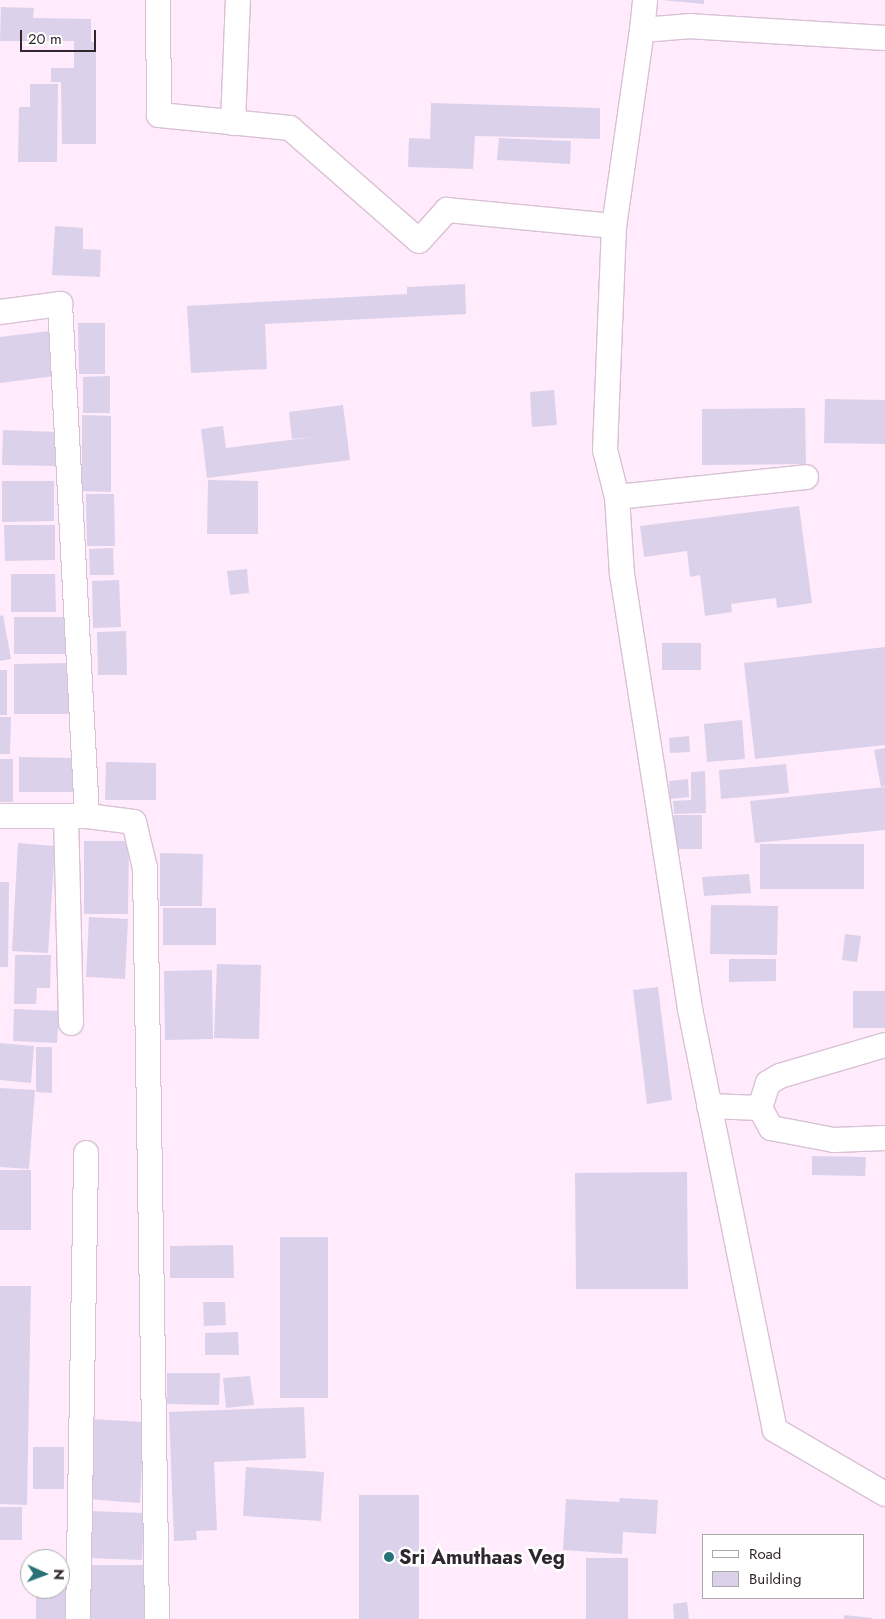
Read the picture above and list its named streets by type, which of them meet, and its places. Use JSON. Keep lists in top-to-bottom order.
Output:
{
  "places": ["Sri Amuthaas Veg"],
  "legend": ["Road", "Building"],
  "scale_bar": "20 m",
  "north": "right"
}
